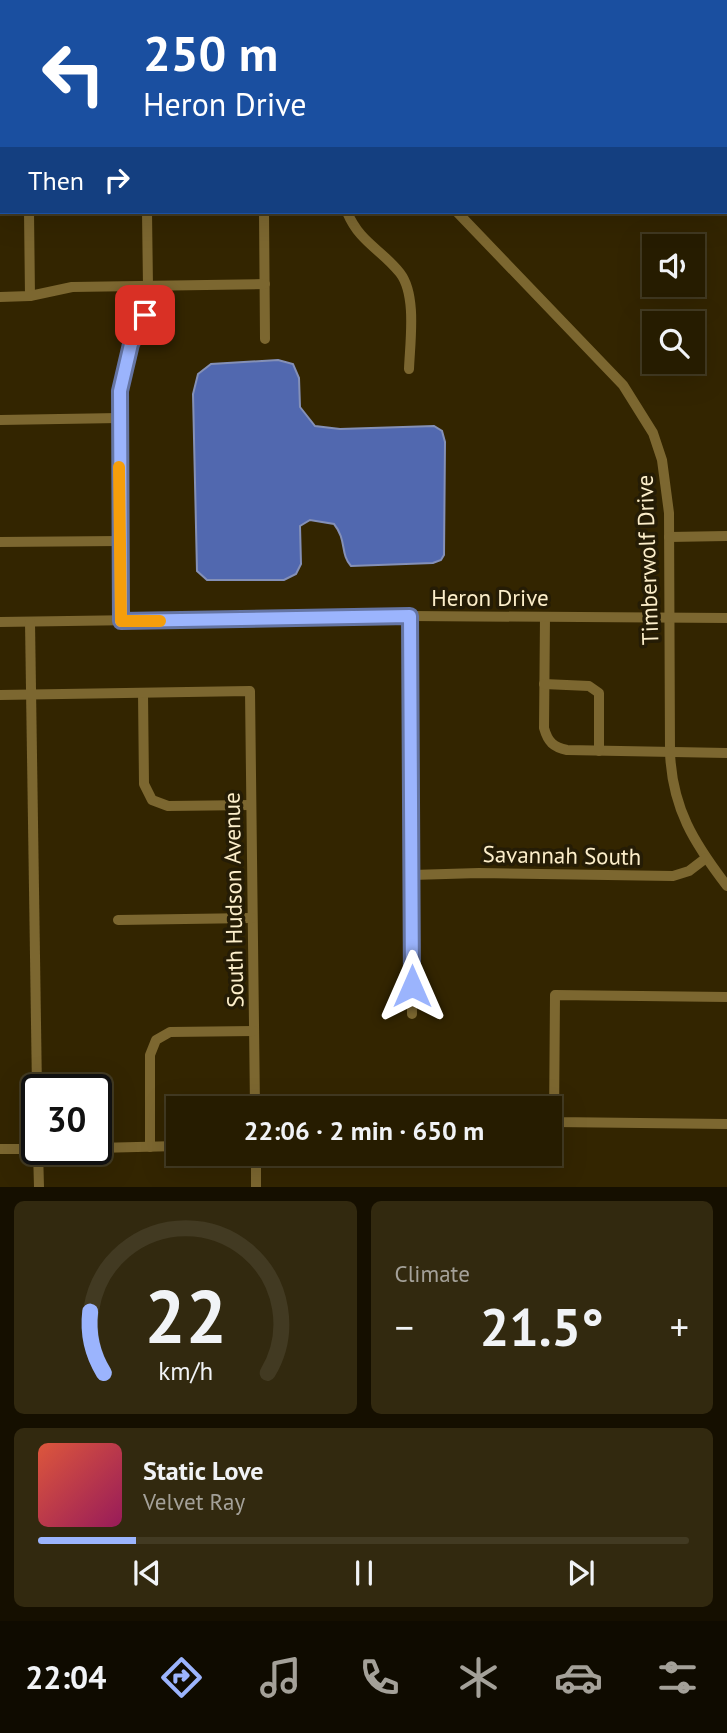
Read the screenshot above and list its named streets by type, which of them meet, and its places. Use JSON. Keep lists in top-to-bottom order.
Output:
{
  "streets": {
    "street": [
      "Timberwolf Drive",
      "Heron Drive",
      "Savannah South",
      "South Hudson Avenue"
    ]
  },
  "crossings": [
    ["Timberwolf Drive", "Heron Drive"],
    ["Timberwolf Drive", "Savannah South"]
  ],
  "page": {
    "turn": ["250 m", "Heron Drive"],
    "then": "Then",
    "limit": "30",
    "trip": "22:06 · 2 min · 650 m",
    "tile": "Climate",
    "heat": ["−", "21.5°", "+"],
    "song": ["Static Love", "Velvet Ray"],
    "tabs": "22:04",
    "gauge": ["22", "km/h"]
  }
}
